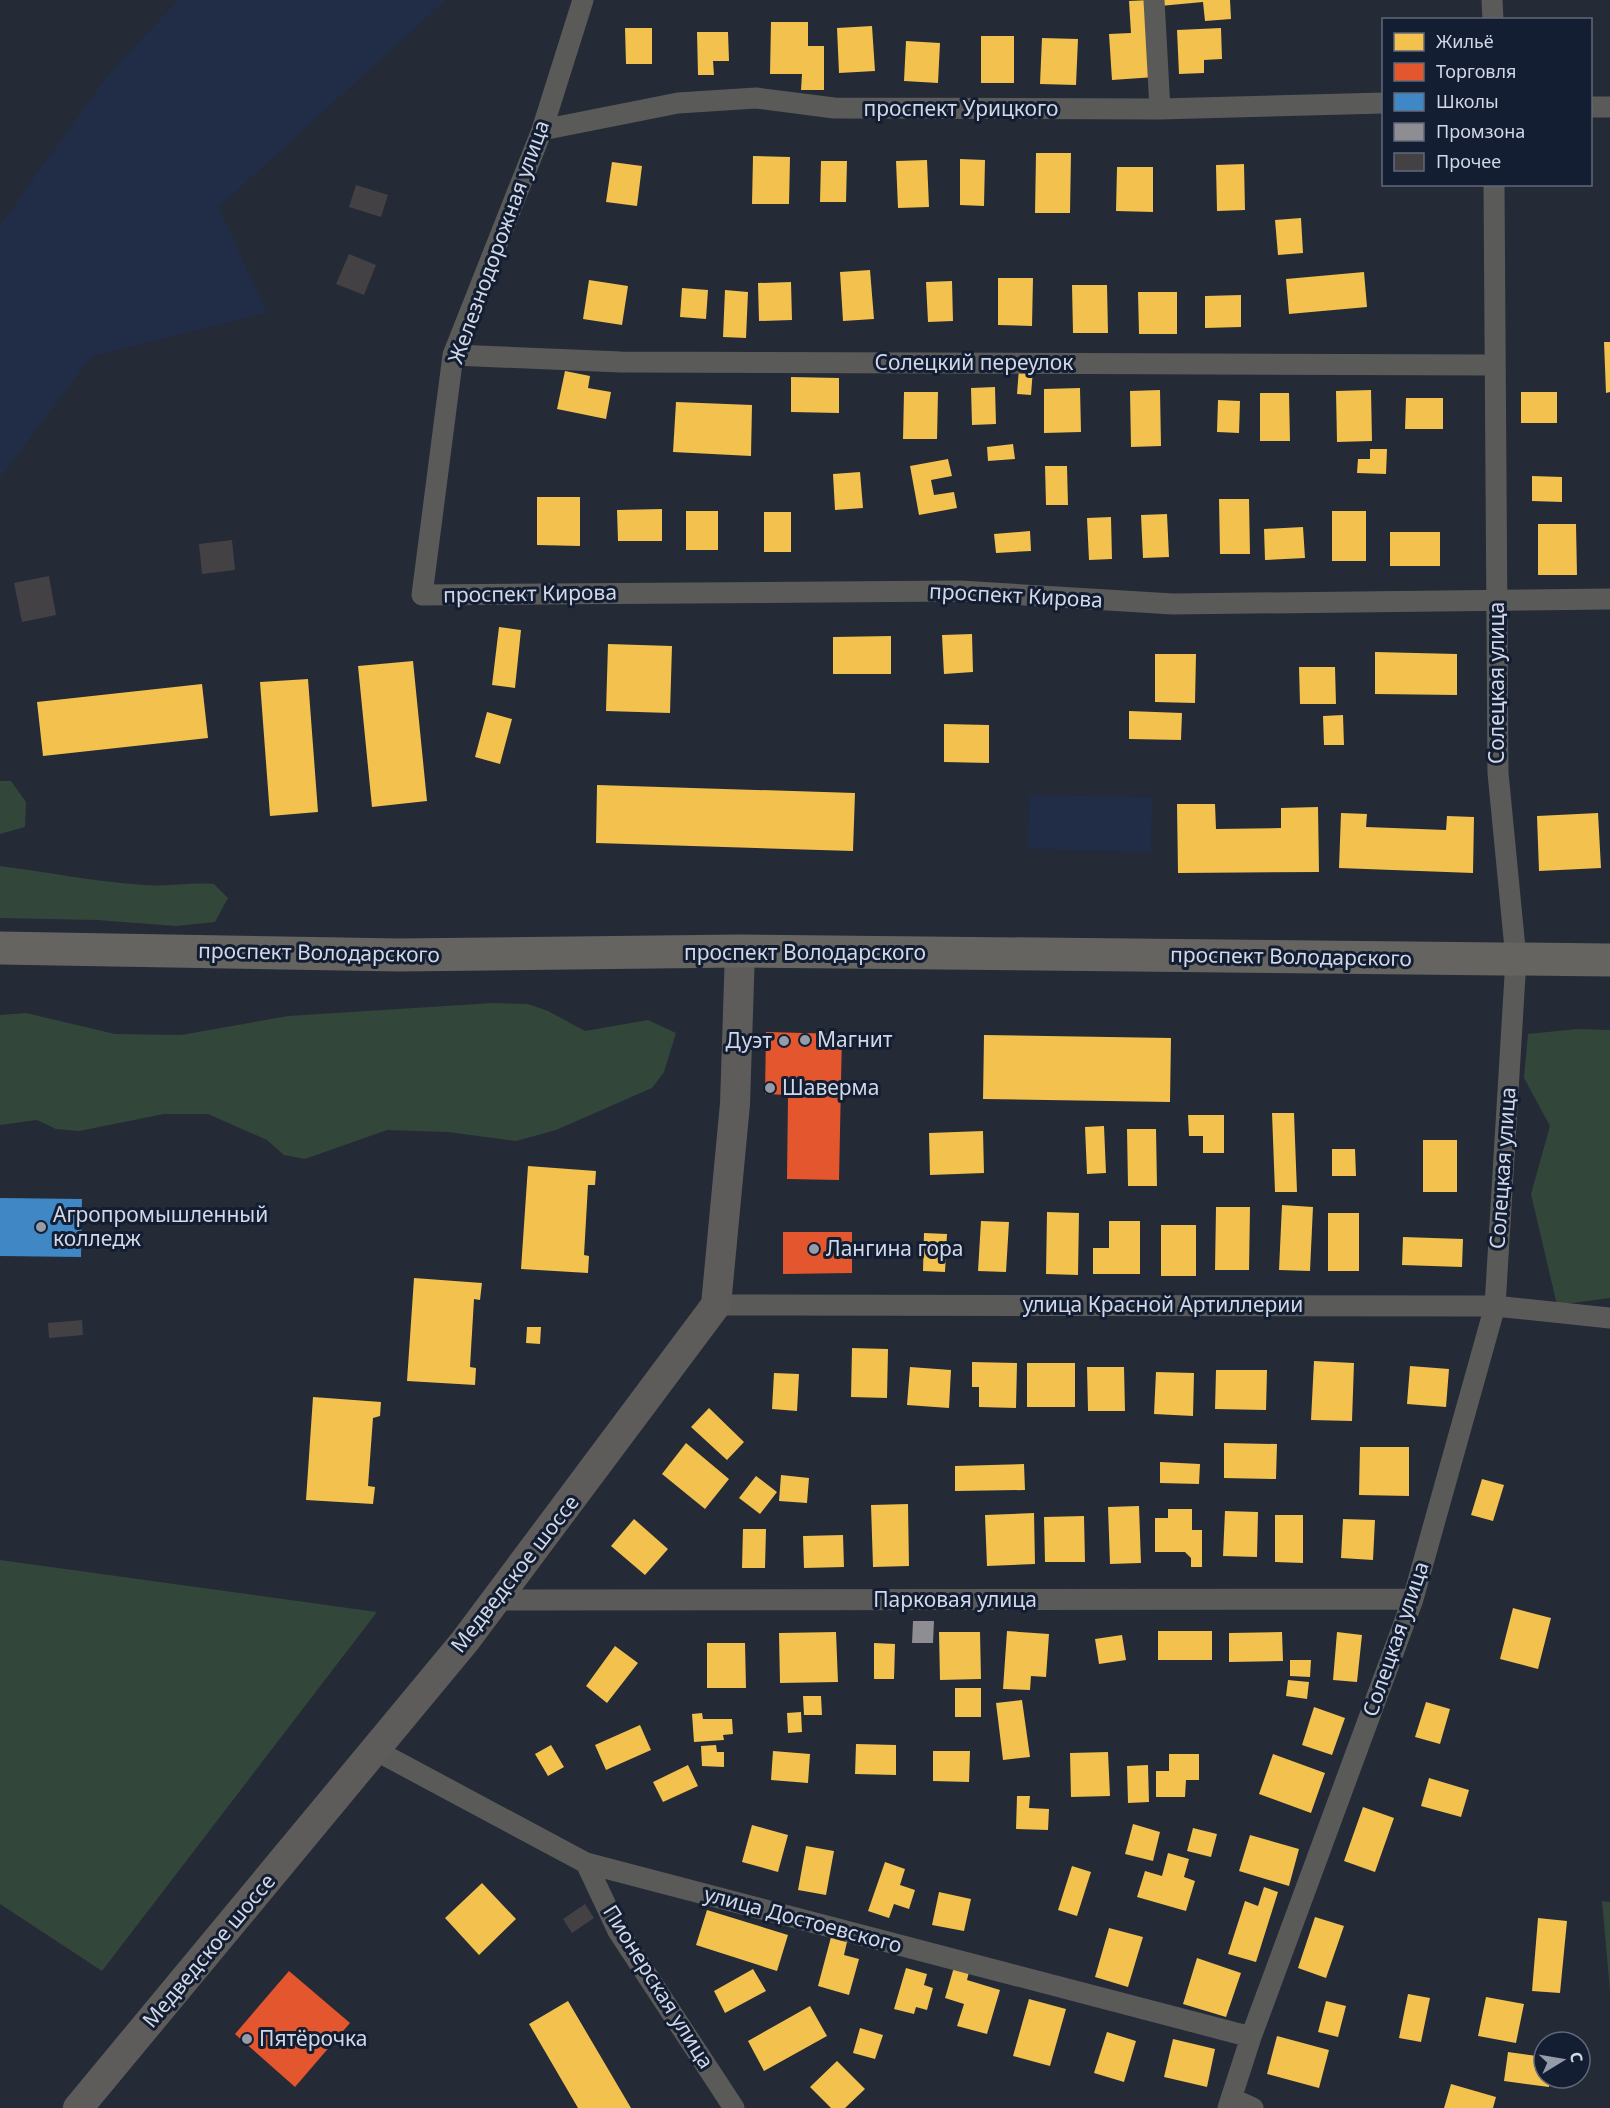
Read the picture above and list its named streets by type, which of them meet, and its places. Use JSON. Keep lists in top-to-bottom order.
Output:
{
  "streets": {
    "main road": ["проспект Володарского", "Медведское шоссе"],
    "street": [
      "проспект Урицкого",
      "Железнодорожная улица",
      "Солецкий переулок",
      "проспект Кирова",
      "Солецкая улица",
      "улица Красной Артиллерии",
      "Парковая улица",
      "улица Достоевского",
      "Пионерская улица"
    ]
  },
  "crossings": [
    ["проспект Урицкого", "Железнодорожная улица"],
    ["Железнодорожная улица", "Солецкий переулок"],
    ["Железнодорожная улица", "проспект Кирова"],
    ["Солецкий переулок", "Солецкая улица"],
    ["проспект Кирова", "Солецкая улица"],
    ["Солецкая улица", "проспект Володарского"],
    ["Солецкая улица", "улица Красной Артиллерии"],
    ["Солецкая улица", "Парковая улица"],
    ["Солецкая улица", "улица Достоевского"],
    ["улица Красной Артиллерии", "Медведское шоссе"],
    ["Медведское шоссе", "Парковая улица"],
    ["Медведское шоссе", "улица Достоевского"],
    ["улица Достоевского", "Пионерская улица"]
  ],
  "places": [
    "Магнит",
    "Дуэт",
    "Шаверма",
    "Агропромышленный колледж",
    "Лангина гора",
    "Пятёрочка"
  ],
  "legend": [
    "Жильё",
    "Торговля",
    "Школы",
    "Промзона",
    "Прочее"
  ],
  "north": "right"
}
